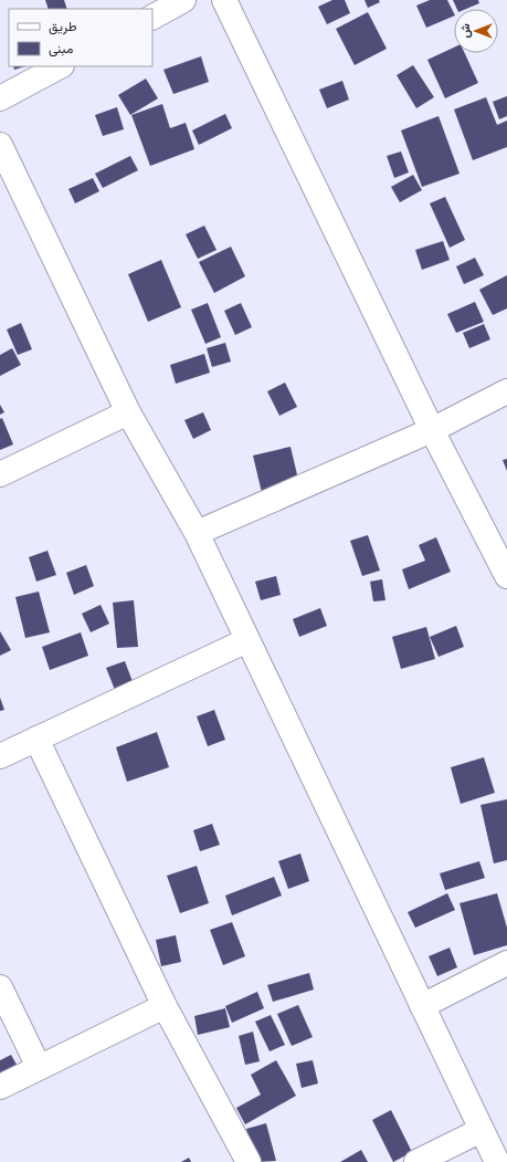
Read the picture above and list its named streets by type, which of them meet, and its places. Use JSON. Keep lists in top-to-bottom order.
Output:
{
  "legend": ["طريق", "مبنى"],
  "north": "left"
}
